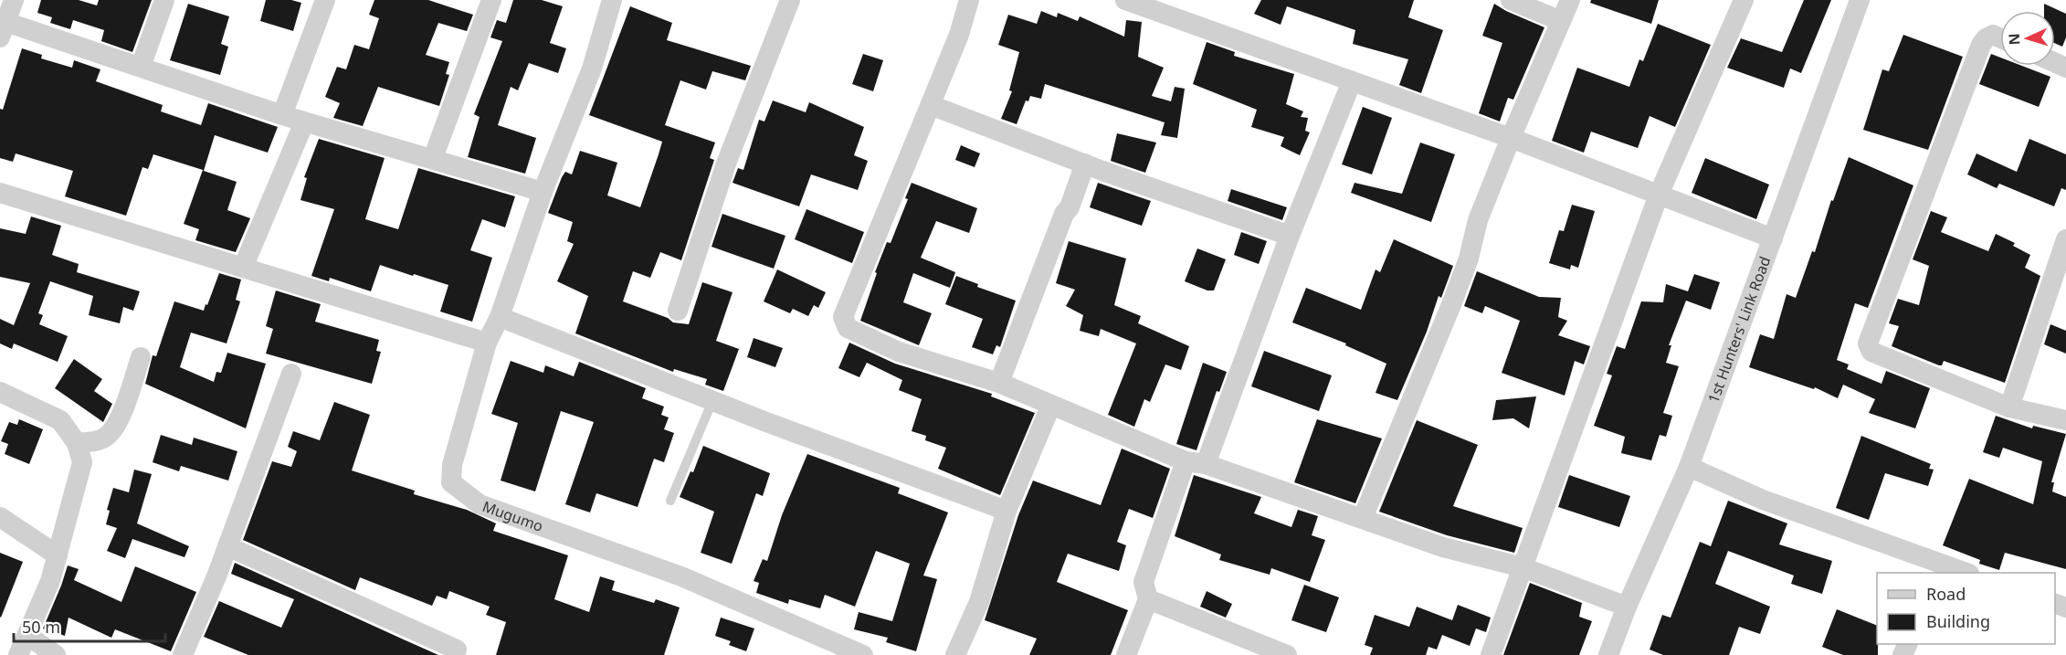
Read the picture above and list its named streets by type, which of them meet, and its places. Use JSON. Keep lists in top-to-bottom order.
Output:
{
  "streets": {
    "street": ["1st Hunters' Link Road", "Mugumo"]
  },
  "legend": ["Road", "Building"],
  "scale_bar": "50 m",
  "north": "left"
}
